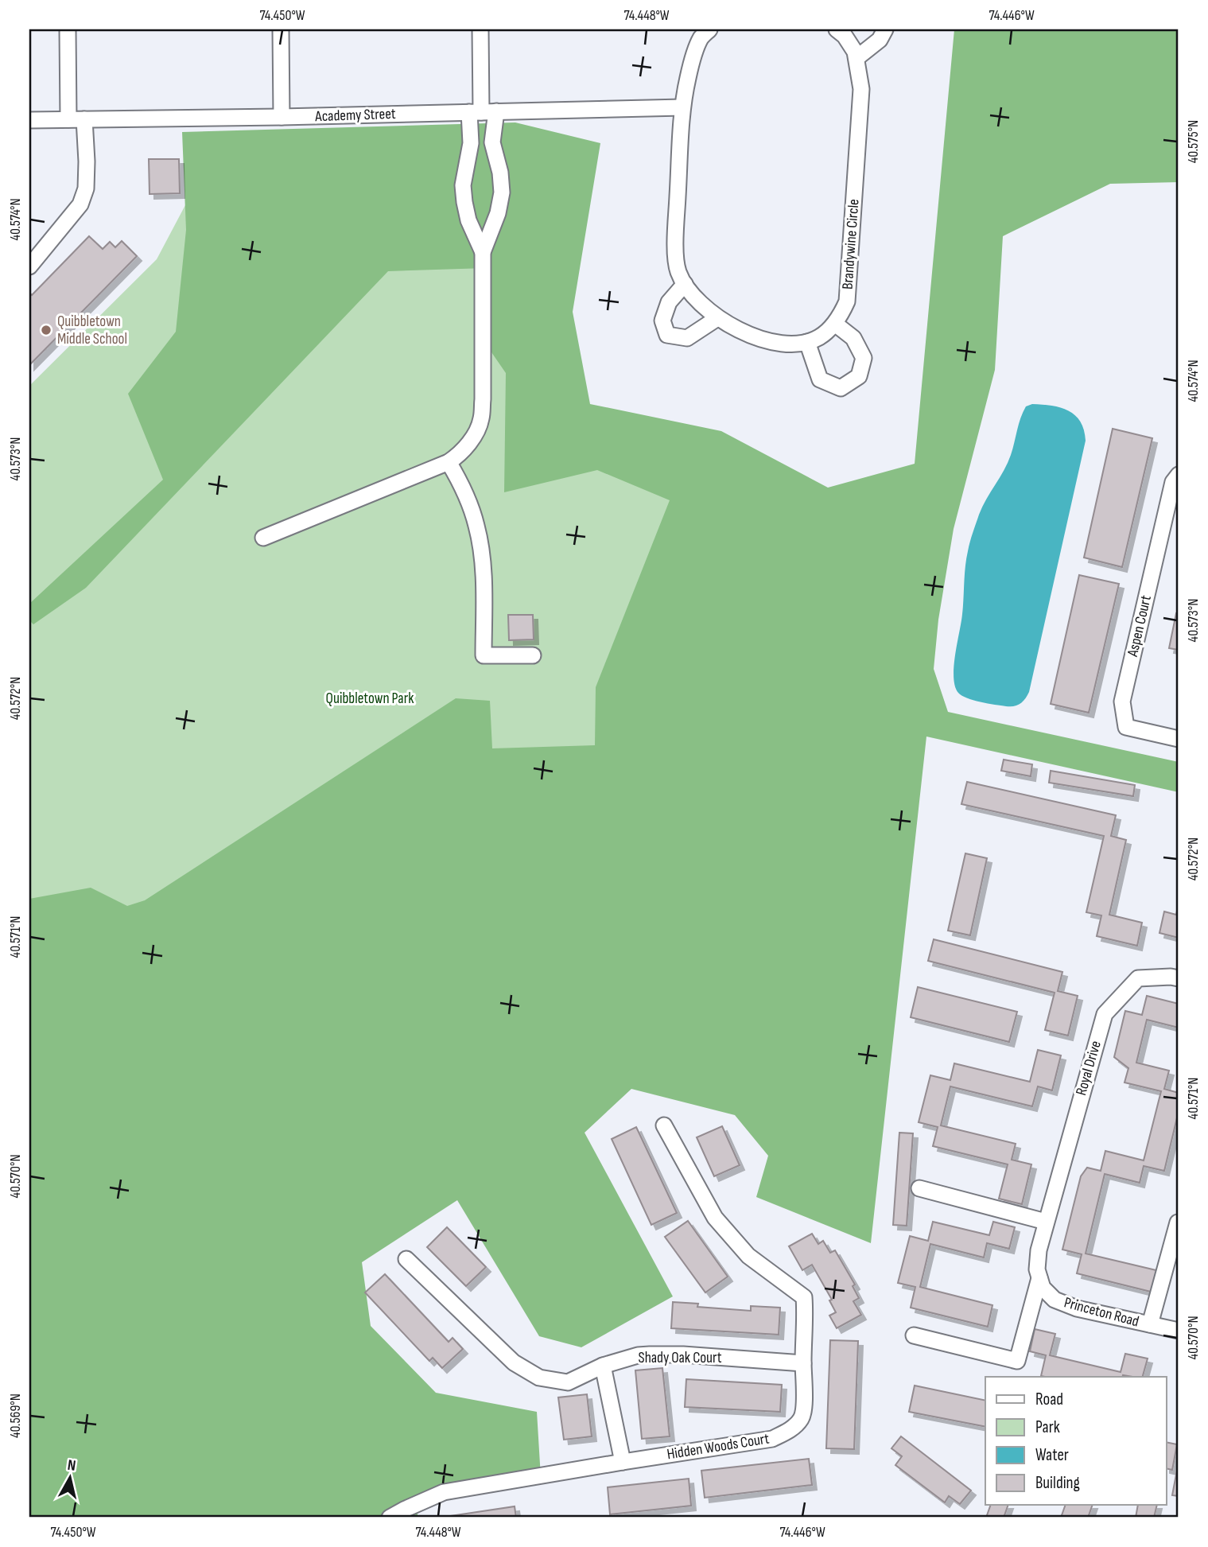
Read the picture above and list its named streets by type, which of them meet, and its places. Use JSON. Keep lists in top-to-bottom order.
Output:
{
  "streets": {
    "street": [
      "Academy Street",
      "Brandywine Circle",
      "Aspen Court",
      "Royal Drive",
      "Princeton Road",
      "Shady Oak Court",
      "Hidden Woods Court"
    ]
  },
  "crossings": [
    ["Academy Street", "Brandywine Circle"],
    ["Shady Oak Court", "Hidden Woods Court"]
  ],
  "parks": ["Quibbletown Park"],
  "places": ["Quibbletown Middle School"],
  "legend": [
    "Road",
    "Park",
    "Water",
    "Building"
  ],
  "north": "top",
  "coordinates": [
    "74.450°W",
    "74.448°W",
    "74.446°W",
    "40.575°N",
    "40.574°N",
    "40.573°N",
    "40.572°N",
    "40.571°N",
    "40.570°N",
    "40.569°N"
  ]
}
